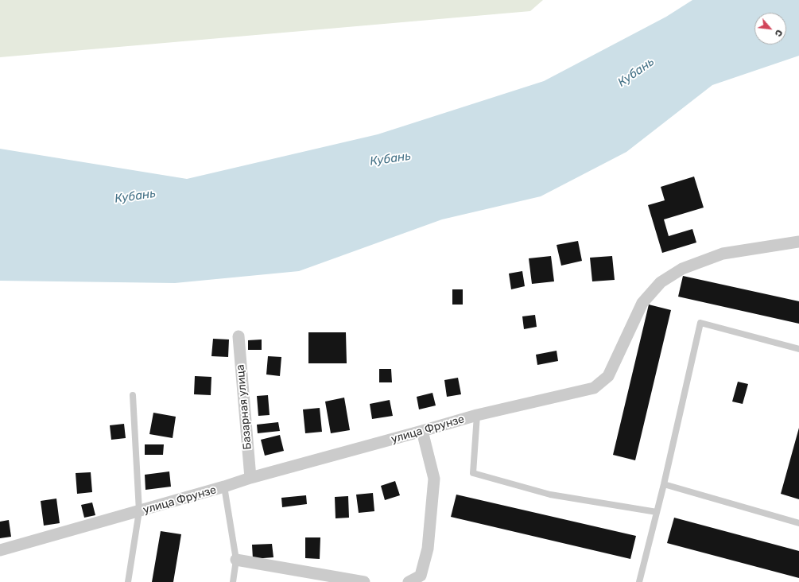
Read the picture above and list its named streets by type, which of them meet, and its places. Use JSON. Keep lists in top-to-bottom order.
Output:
{
  "streets": {
    "street": ["Базарная улица", "улица Фрунзе"]
  },
  "crossings": [
    ["Базарная улица", "улица Фрунзе"]
  ],
  "water": ["Кубань"],
  "north": "bottom right"
}
